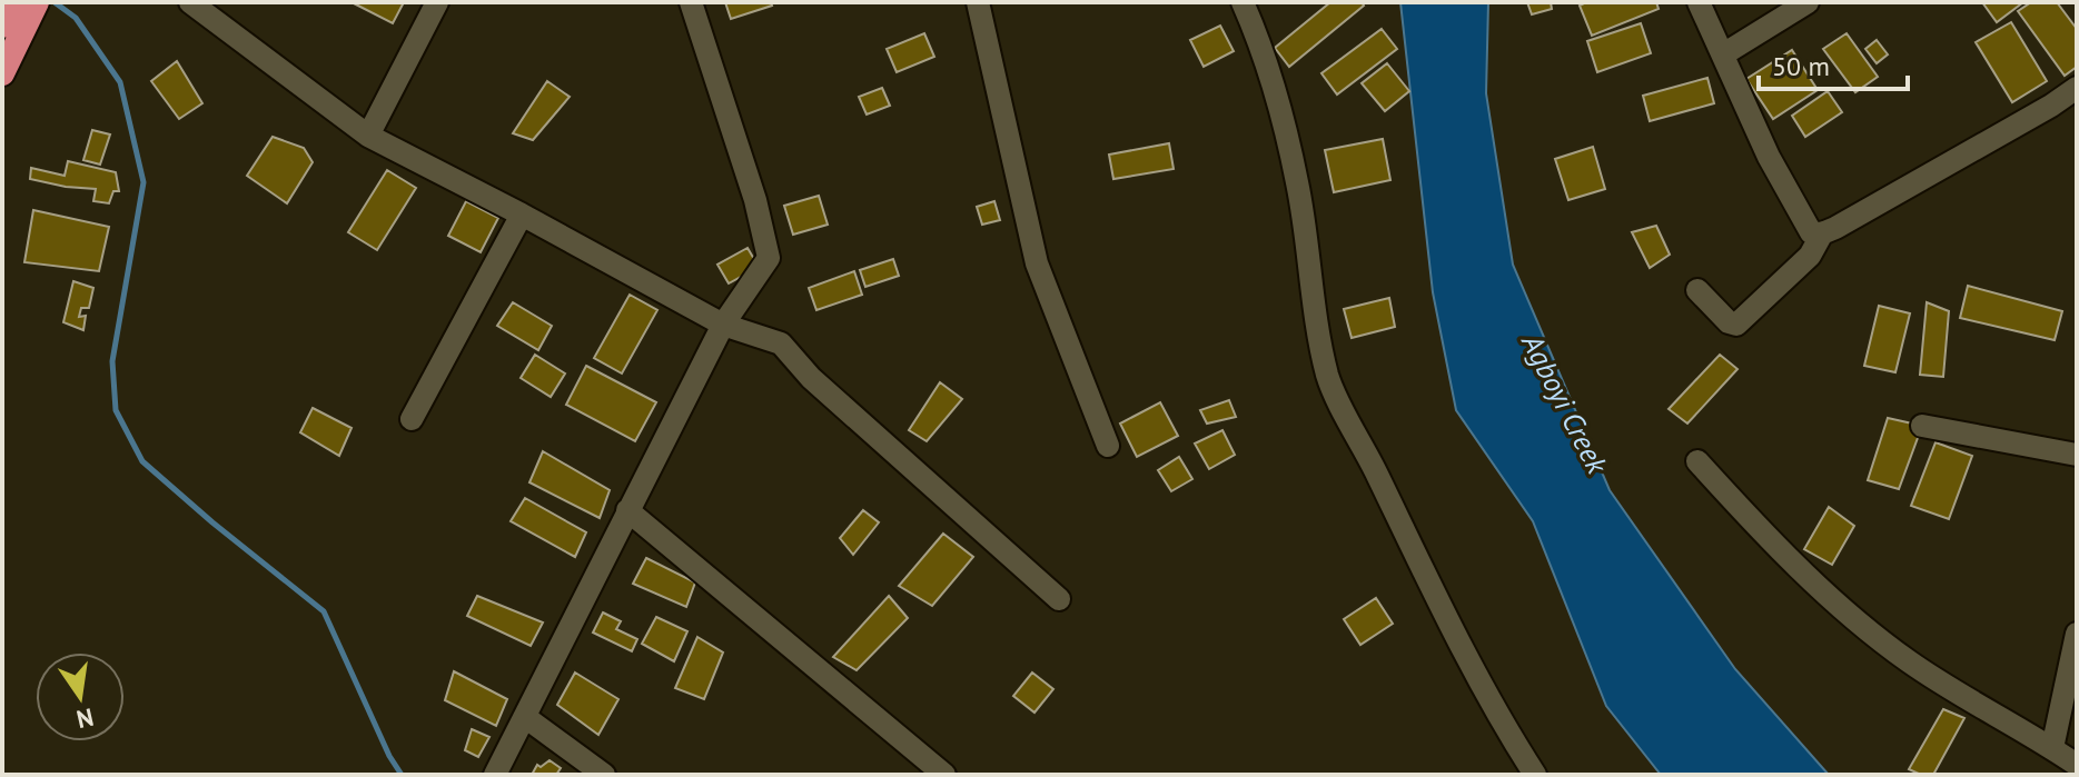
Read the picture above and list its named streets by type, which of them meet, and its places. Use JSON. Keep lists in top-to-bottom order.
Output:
{
  "water": ["Agboyi Creek"],
  "scale_bar": "50 m",
  "north": "bottom"
}
